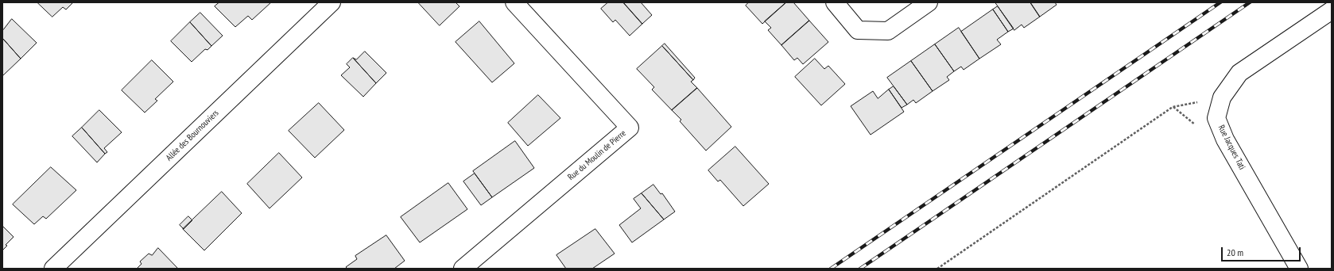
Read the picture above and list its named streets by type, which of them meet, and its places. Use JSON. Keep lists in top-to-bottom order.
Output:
{
  "streets": {
    "street": ["Allée des Bournouviers", "Rue Jacques Tati", "Rue du Moulin de Pierre"]
  },
  "scale_bar": "20 m"
}
